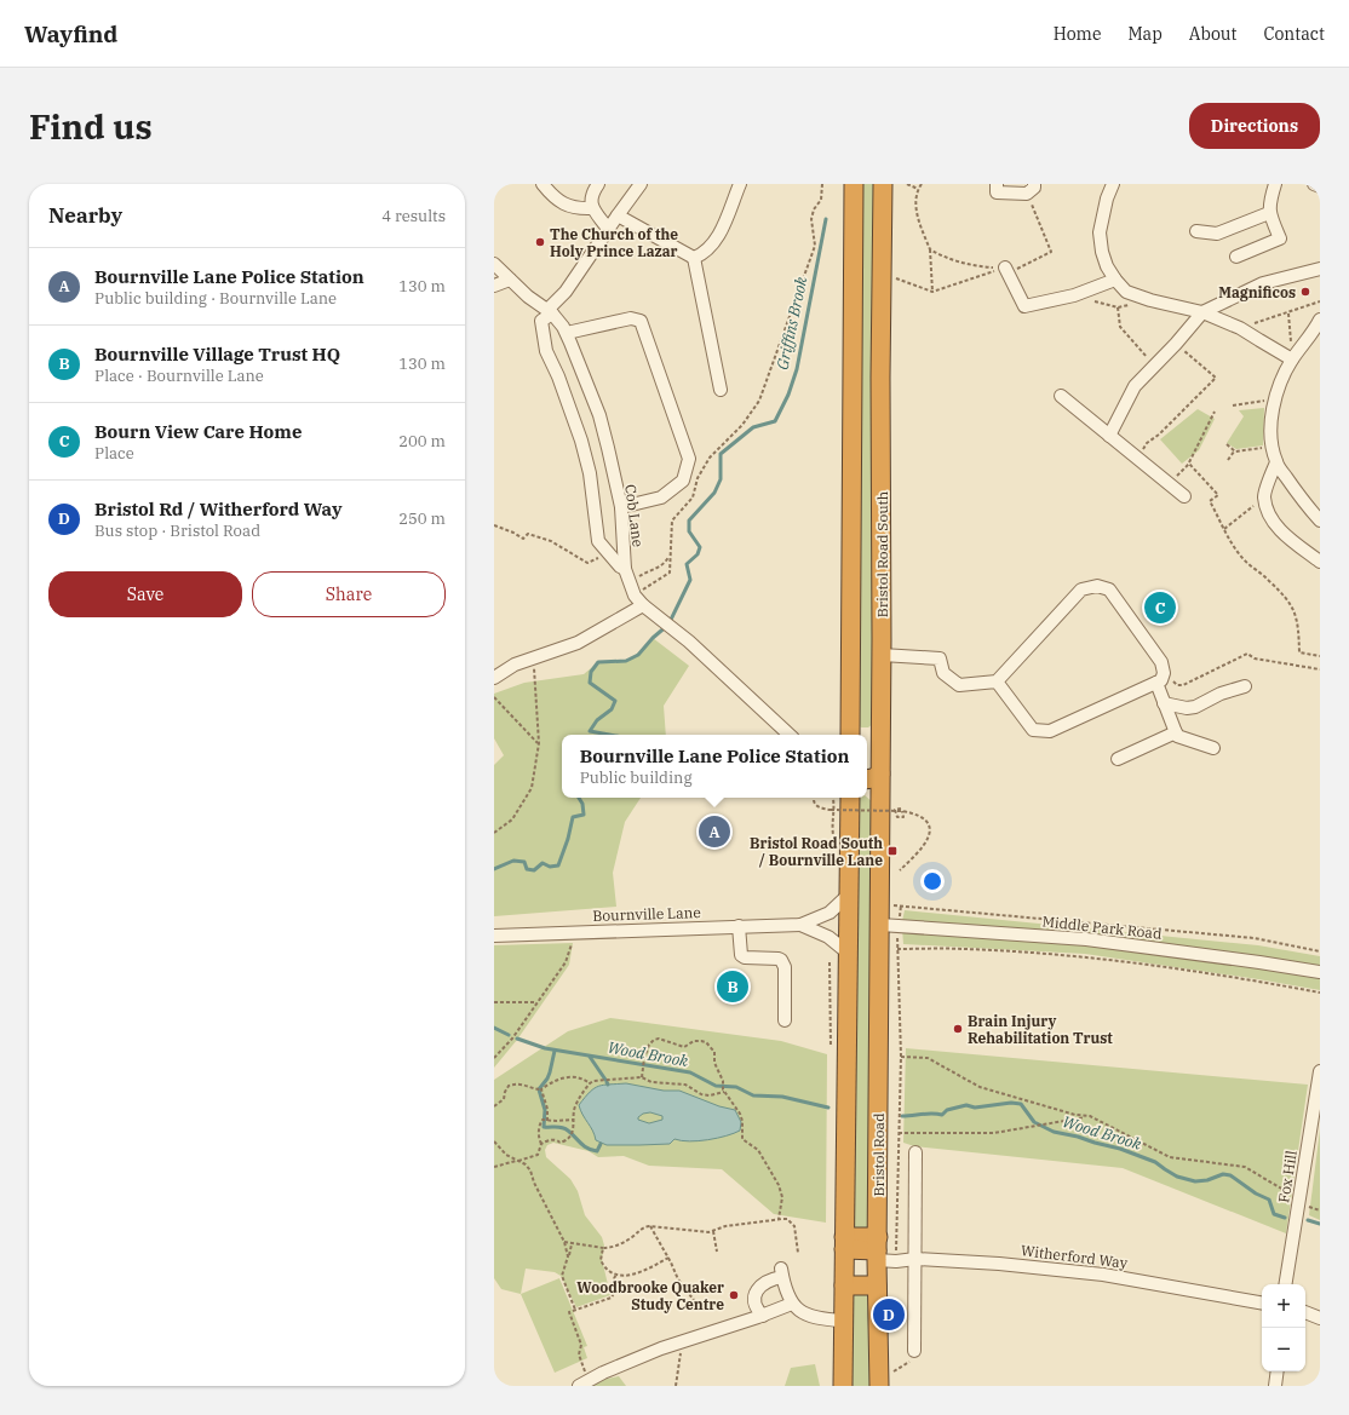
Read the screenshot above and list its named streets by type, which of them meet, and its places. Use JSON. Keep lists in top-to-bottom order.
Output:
{
  "streets": {
    "highway": ["Bristol Road South", "Bristol Road"],
    "street": [
      "Cob Lane",
      "Bournville Lane",
      "Middle Park Road",
      "Fox Hill",
      "Witherford Way"
    ]
  },
  "crossings": [
    ["Bristol Road South", "Middle Park Road"],
    ["Bristol Road South", "Bristol Road"],
    ["Middle Park Road", "Bristol Road"],
    ["Bristol Road", "Witherford Way"]
  ],
  "water": ["Griffins Brook", "Wood Brook"],
  "places": {
    "other": [
      "The Church of the Holy Prince Lazar",
      "Magnificos",
      "Brain Injury Rehabilitation Trust",
      "Woodbrooke Quaker Study Centre"
    ],
    "transit": ["Bristol Road South / Bournville Lane"]
  },
  "page": {
    "header": "Wayfind",
    "nav": [
      "Home",
      "Map",
      "About",
      "Contact"
    ],
    "buttons": [
      "Directions",
      ["Save", "Share"]
    ],
    "title": "Find us",
    "heading": ["Nearby", "4 results"],
    "list": [
      {
        "mark": "A",
        "name": "Bournville Lane Police Station",
        "note": "Public building · Bournville Lane",
        "value": "130 m"
      },
      {
        "mark": "B",
        "name": "Bournville Village Trust HQ",
        "note": "Place · Bournville Lane",
        "value": "130 m"
      },
      {
        "mark": "C",
        "name": "Bourn View Care Home",
        "note": "Place",
        "value": "200 m"
      },
      {
        "mark": "D",
        "name": "Bristol Rd / Witherford Way",
        "note": "Bus stop · Bristol Road",
        "value": "250 m"
      }
    ],
    "pins": [
      "C",
      "A",
      "B",
      "D"
    ],
    "popup": ["Bournville Lane Police Station", "Public building"],
    "map_buttons": ["+", "−"]
  }
}
